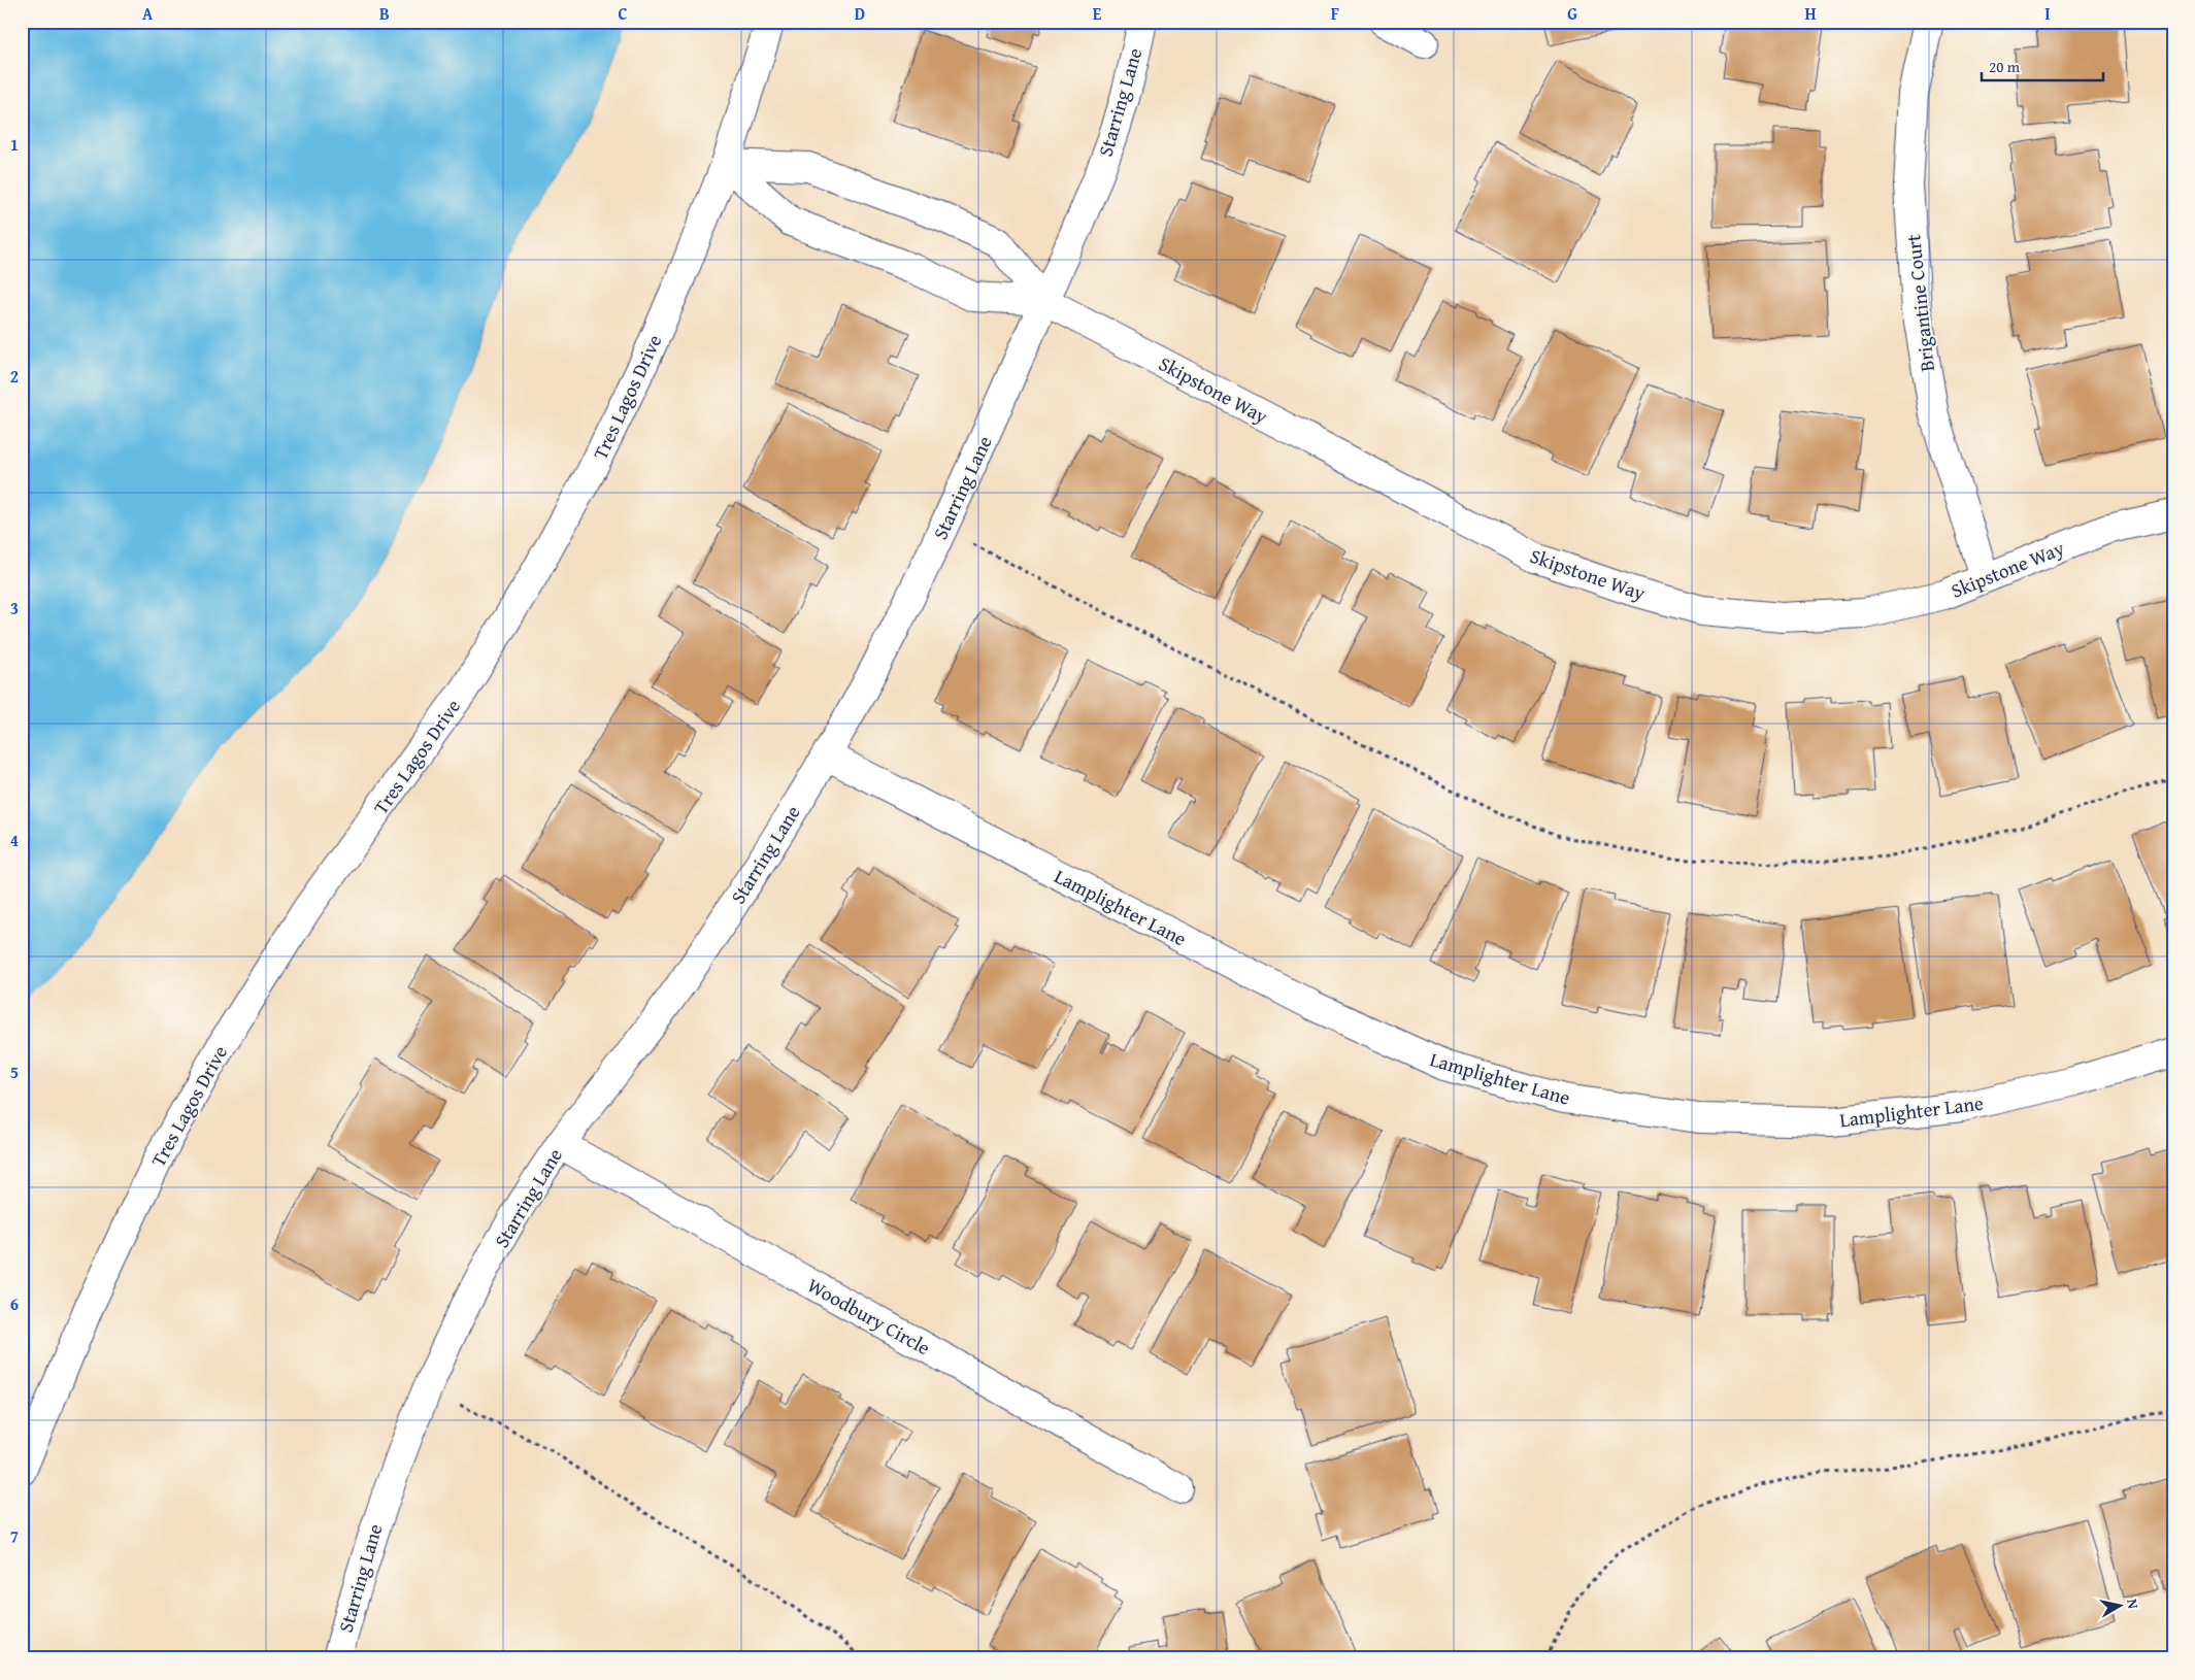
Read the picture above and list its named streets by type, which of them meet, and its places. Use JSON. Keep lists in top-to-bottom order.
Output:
{
  "streets": {
    "street": [
      "Starring Lane",
      "Brigantine Court",
      "Skipstone Way",
      "Tres Lagos Drive",
      "Lamplighter Lane",
      "Woodbury Circle"
    ]
  },
  "crossings": [
    ["Starring Lane", "Skipstone Way"],
    ["Starring Lane", "Lamplighter Lane"],
    ["Starring Lane", "Woodbury Circle"],
    ["Brigantine Court", "Skipstone Way"],
    ["Skipstone Way", "Tres Lagos Drive"]
  ],
  "scale_bar": "20 m",
  "north": "right",
  "grid": {
    "columns": [
      "A",
      "B",
      "C",
      "D",
      "E",
      "F",
      "G",
      "H",
      "I"
    ],
    "rows": [
      "1",
      "2",
      "3",
      "4",
      "5",
      "6",
      "7"
    ]
  }
}
